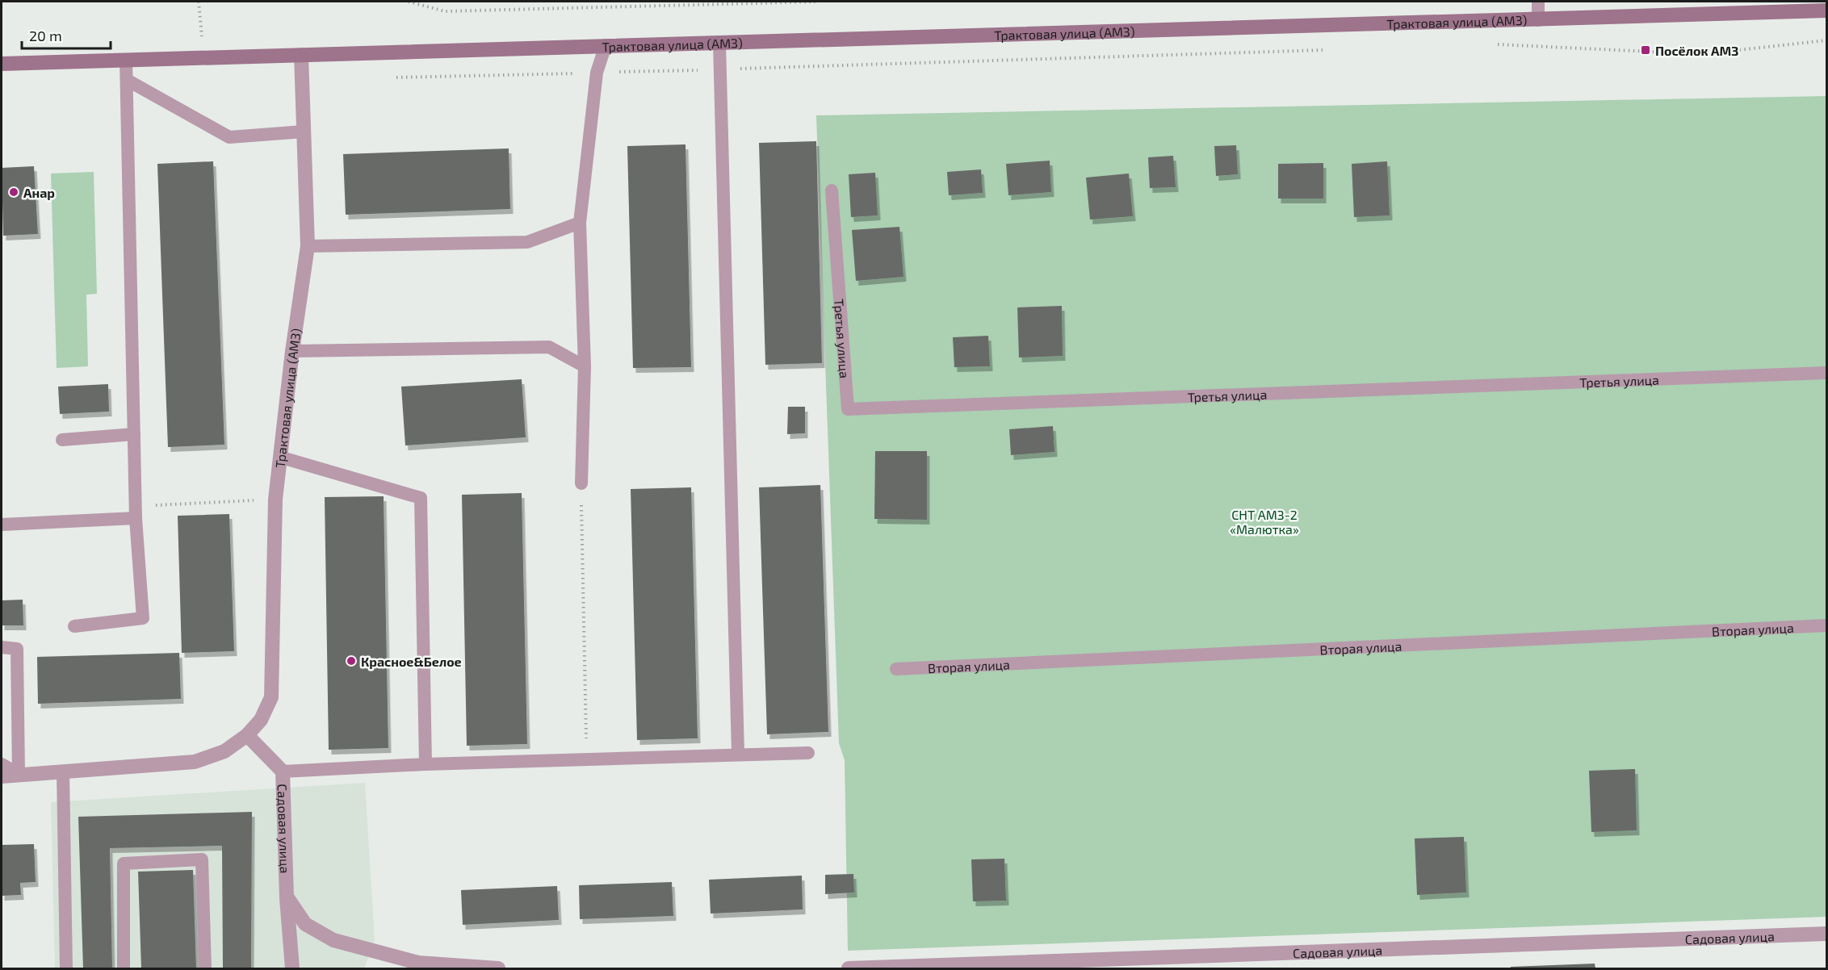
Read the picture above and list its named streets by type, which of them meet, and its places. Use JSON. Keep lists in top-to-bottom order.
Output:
{
  "streets": {
    "street": ["Трактовая улица (АМЗ)", "Садовая улица"],
    "lane": ["Третья улица", "Вторая улица"]
  },
  "crossings": [
    ["Трактовая улица (АМЗ)", "Садовая улица"]
  ],
  "parks": ["СНТ АМЗ-2 «Малютка»"],
  "places": {
    "transit": ["Посёлок АМЗ"],
    "other": ["Анар", "Красное&Белое"]
  },
  "scale_bar": "20 m"
}
